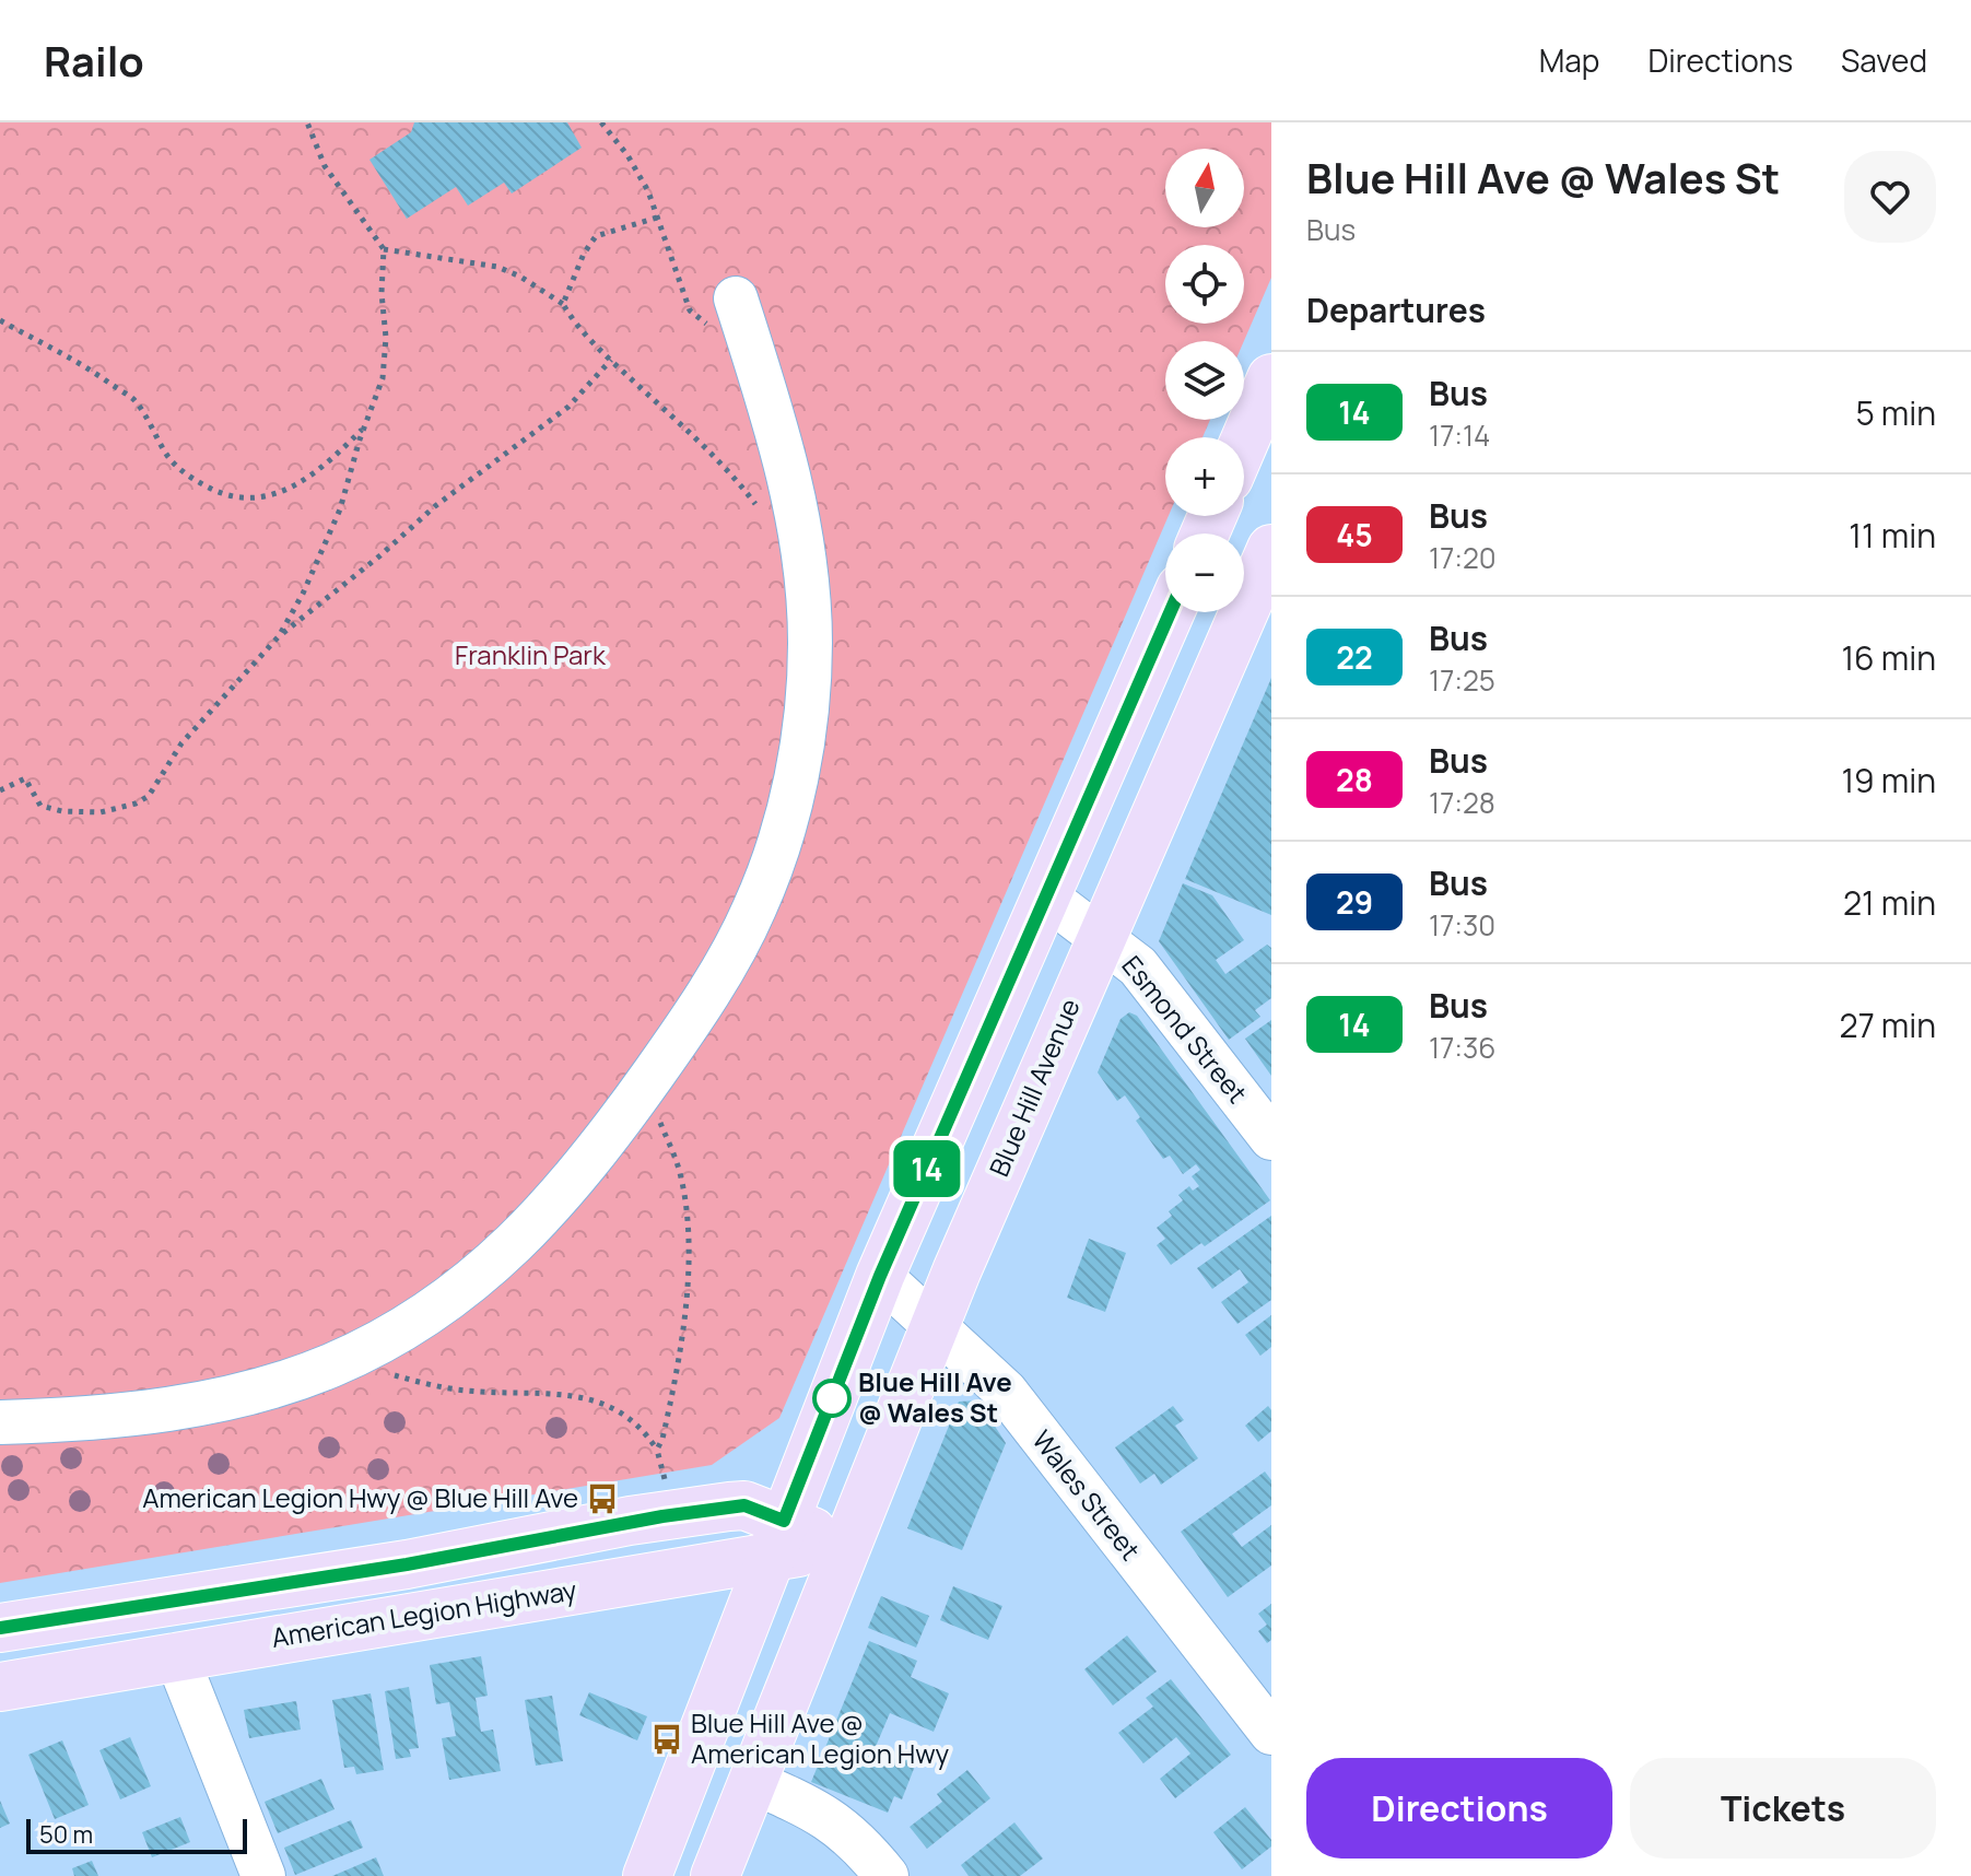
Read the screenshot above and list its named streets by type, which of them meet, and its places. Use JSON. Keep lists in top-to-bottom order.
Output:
{
  "streets": {
    "main road": ["Blue Hill Avenue", "American Legion Highway"],
    "street": ["Esmond Street", "Wales Street"]
  },
  "crossings": [
    ["Esmond Street", "Blue Hill Avenue"],
    ["Blue Hill Avenue", "Wales Street"],
    ["Blue Hill Avenue", "American Legion Highway"]
  ],
  "parks": ["Franklin Park"],
  "places": {
    "other": ["Blue Hill Ave @ Wales St"],
    "bus stop": ["American Legion Hwy @ Blue Hill Ave", "Blue Hill Ave @ American Legion Hwy"]
  },
  "lines": ["bus line 14"],
  "scale_bar": "50 m",
  "north": "top",
  "page": {
    "header": "Railo",
    "nav": ["Map", "Directions", "Saved"],
    "on_map": "14",
    "heading": [
      ["Blue Hill Ave @ Wales St", "Bus"],
      "Departures"
    ],
    "map_buttons": ["+", "−"],
    "list": [
      {
        "mark": "14",
        "name": "Bus",
        "note": "17:14",
        "value": "5 min"
      },
      {
        "mark": "45",
        "name": "Bus",
        "note": "17:20",
        "value": "11 min"
      },
      {
        "mark": "22",
        "name": "Bus",
        "note": "17:25",
        "value": "16 min"
      },
      {
        "mark": "28",
        "name": "Bus",
        "note": "17:28",
        "value": "19 min"
      },
      {
        "mark": "29",
        "name": "Bus",
        "note": "17:30",
        "value": "21 min"
      },
      {
        "mark": "14",
        "name": "Bus",
        "note": "17:36",
        "value": "27 min"
      }
    ],
    "buttons": ["Directions", "Tickets"],
    "scale": "50 m"
  }
}
